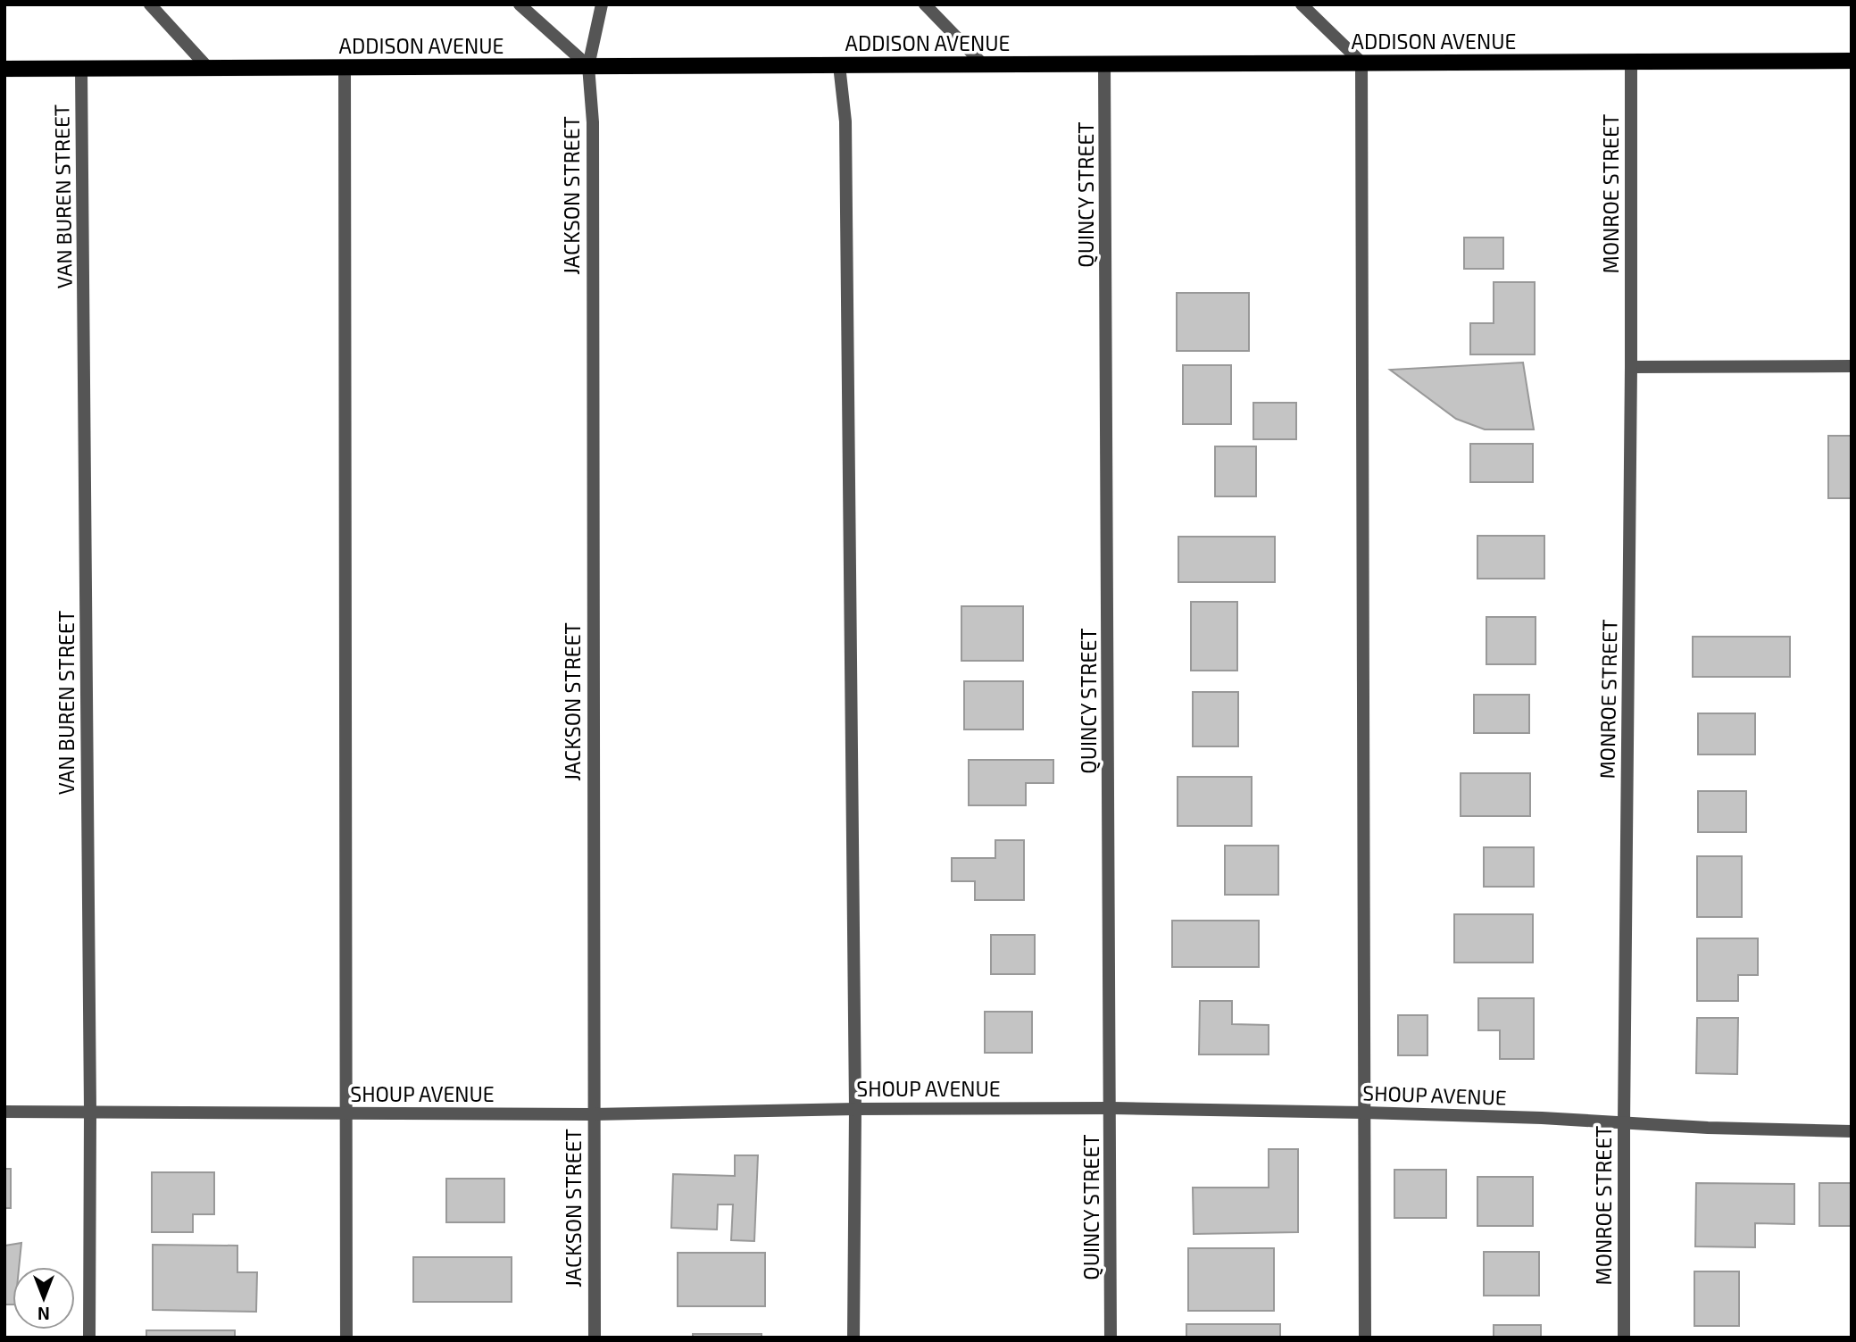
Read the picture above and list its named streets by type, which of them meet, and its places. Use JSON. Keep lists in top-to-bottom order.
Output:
{
  "streets": {
    "main road": ["ADDISON AVENUE"],
    "street": [
      "MONROE STREET",
      "QUINCY STREET",
      "JACKSON STREET",
      "VAN BUREN STREET",
      "SHOUP AVENUE"
    ]
  },
  "crossings": [
    ["ADDISON AVENUE", "MONROE STREET"],
    ["ADDISON AVENUE", "QUINCY STREET"],
    ["ADDISON AVENUE", "JACKSON STREET"],
    ["ADDISON AVENUE", "VAN BUREN STREET"],
    ["MONROE STREET", "SHOUP AVENUE"],
    ["QUINCY STREET", "SHOUP AVENUE"],
    ["JACKSON STREET", "SHOUP AVENUE"],
    ["VAN BUREN STREET", "SHOUP AVENUE"]
  ],
  "north": "bottom"
}
